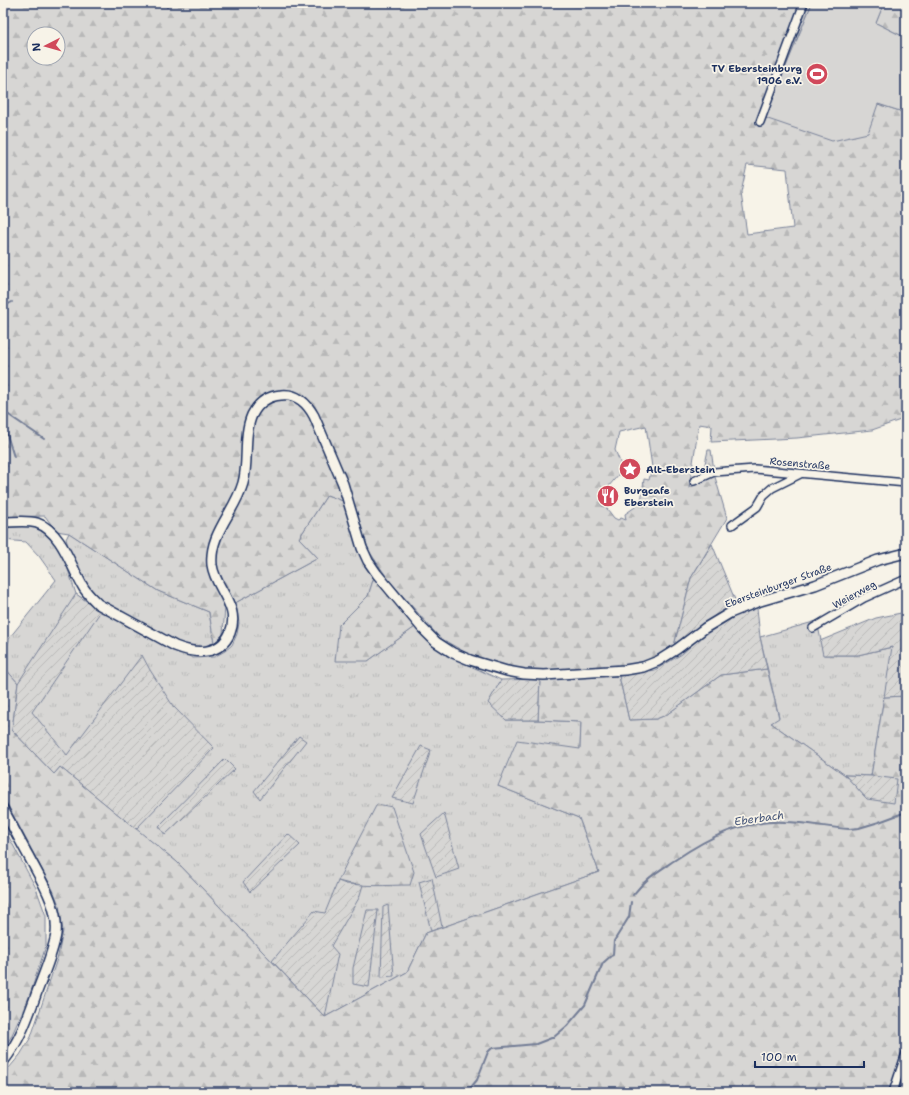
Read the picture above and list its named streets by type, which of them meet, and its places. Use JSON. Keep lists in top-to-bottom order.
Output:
{
  "streets": {
    "street": ["Rosenstraße", "Ebersteinburger Straße", "Weierweg"]
  },
  "water": ["Eberbach"],
  "places": {
    "sports": ["TV Ebersteinburg 1906 e.V."],
    "place": ["Alt-Eberstein"],
    "restaurant": ["Burgcafe Eberstein"]
  },
  "scale_bar": "100 m",
  "north": "left"
}
